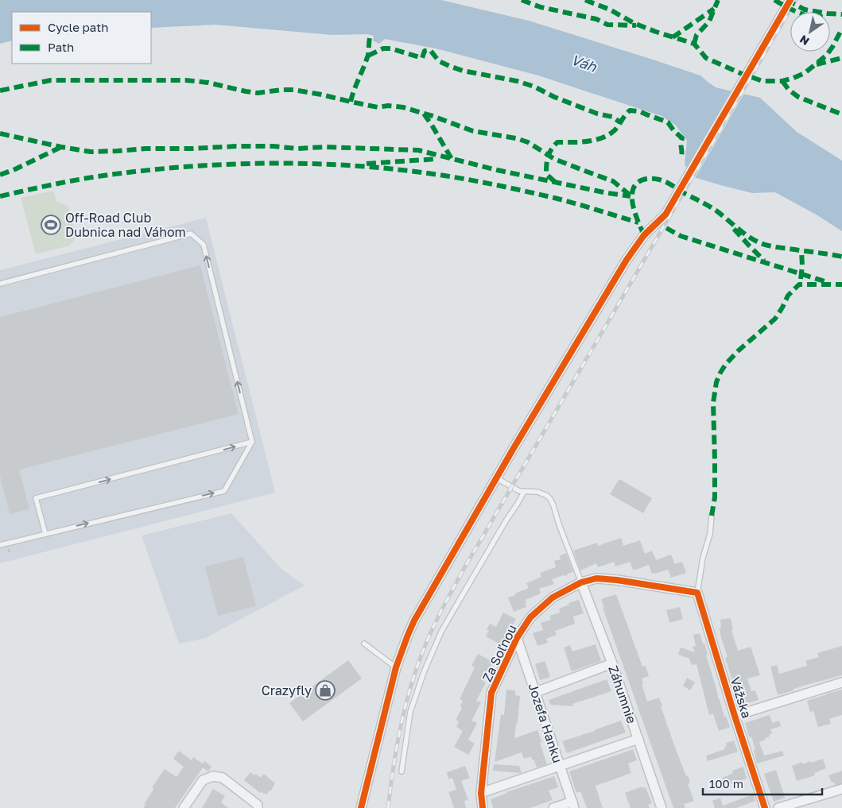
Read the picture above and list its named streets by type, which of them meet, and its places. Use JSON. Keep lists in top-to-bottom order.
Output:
{
  "streets": {
    "street": [
      "Za Soľnou",
      "Záhumnie",
      "Vážska",
      "Jozefa Hanku"
    ]
  },
  "crossings": [
    ["Za Soľnou", "Záhumnie"],
    ["Za Soľnou", "Vážska"],
    ["Za Soľnou", "Jozefa Hanku"]
  ],
  "water": ["Váh"],
  "places": {
    "sports": ["Off-Road Club Dubnica nad Váhom"],
    "shop": ["Crazyfly"]
  },
  "legend": ["Cycle path", "Path"],
  "scale_bar": "100 m",
  "north": "bottom left"
}
